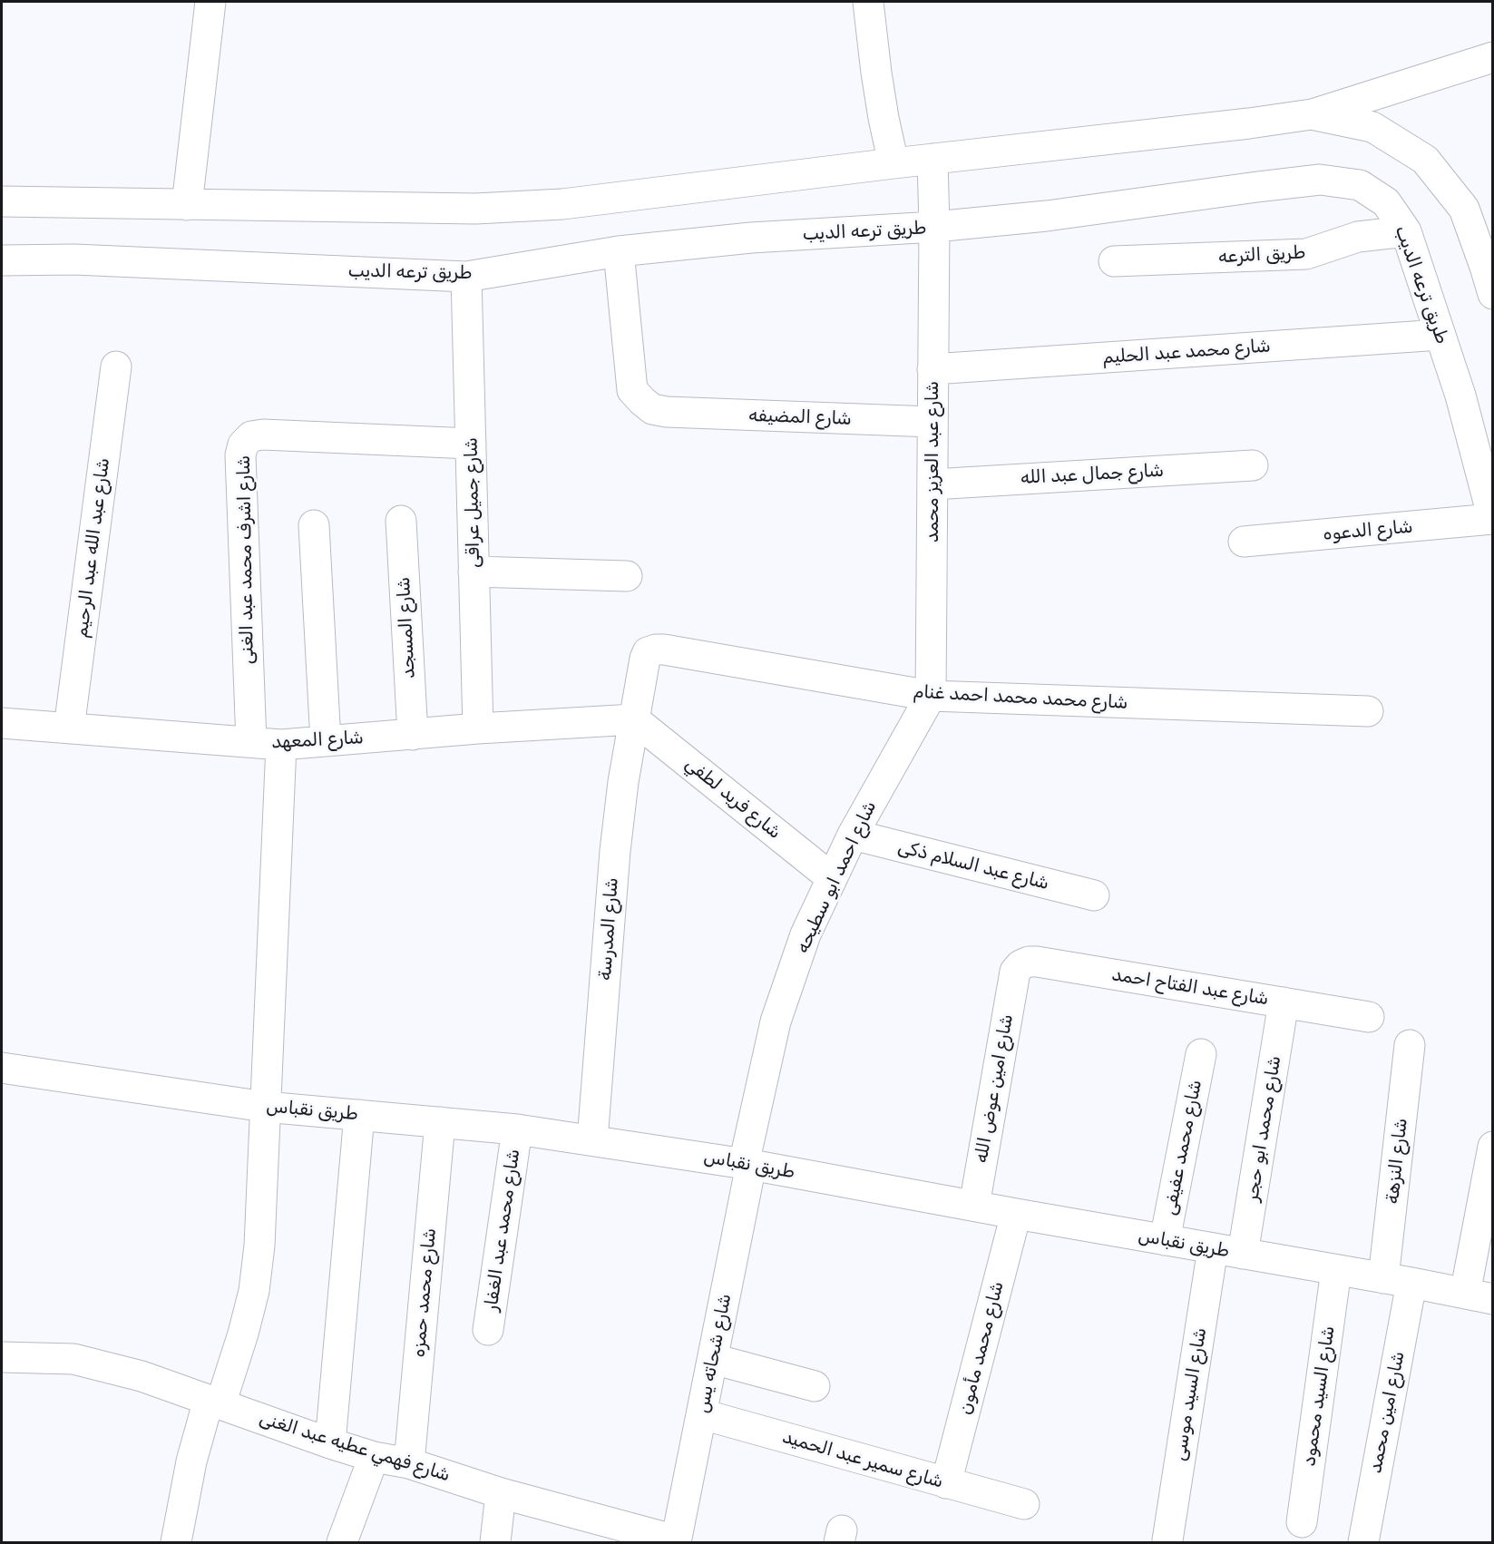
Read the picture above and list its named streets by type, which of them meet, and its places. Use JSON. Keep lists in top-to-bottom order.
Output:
{
  "streets": {
    "street": [
      "طريق ترعه الديب",
      "طريق الترعه",
      "شارع محمد عبد الحليم",
      "شارع المضيفه",
      "شارع عبد العزيز محمد",
      "شارع جمال عبد الله",
      "شارع جميل عراقى",
      "شارع الدعوه",
      "شارع عبد الله عبد الرحيم",
      "شارع اشرف محمد عبد الغنى",
      "شارع المسجد",
      "شارع محمد محمد احمد غنام",
      "شارع المعهد",
      "شارع فريد لطفي",
      "شارع عبد السلام ذكى",
      "شارع احمد ابو سطيحه",
      "شارع المدرسة",
      "شارع عبد الفتاح احمد",
      "شارع امين عوض الله",
      "طريق نقباس",
      "شارع محمد ابو حجر",
      "شارع محمد عفيفى",
      "شارع النزهة",
      "شارع محمد عبد الغفار",
      "شارع محمد حمزه",
      "شارع محمد مأمون",
      "شارع شحاته يس",
      "شارع السيد موسى",
      "شارع السيد محمود",
      "شارع امين محمد",
      "شارع فهمي عطيه عبد الغنى",
      "شارع سمير عبد الحميد"
    ]
  },
  "crossings": [
    ["طريق ترعه الديب", "طريق الترعه"],
    ["طريق ترعه الديب", "شارع محمد عبد الحليم"],
    ["طريق ترعه الديب", "شارع المضيفه"],
    ["طريق ترعه الديب", "شارع عبد العزيز محمد"],
    ["طريق ترعه الديب", "شارع جميل عراقى"],
    ["طريق ترعه الديب", "شارع الدعوه"],
    ["شارع محمد عبد الحليم", "شارع عبد العزيز محمد"],
    ["شارع المضيفه", "شارع عبد العزيز محمد"],
    ["شارع عبد العزيز محمد", "شارع جمال عبد الله"],
    ["شارع عبد العزيز محمد", "شارع محمد محمد احمد غنام"],
    ["شارع عبد العزيز محمد", "شارع احمد ابو سطيحه"],
    ["شارع جميل عراقى", "شارع اشرف محمد عبد الغنى"],
    ["شارع جميل عراقى", "شارع المعهد"],
    ["شارع عبد الله عبد الرحيم", "شارع المعهد"],
    ["شارع اشرف محمد عبد الغنى", "شارع المعهد"],
    ["شارع المسجد", "شارع المعهد"],
    ["شارع محمد محمد احمد غنام", "شارع المعهد"],
    ["شارع محمد محمد احمد غنام", "شارع فريد لطفي"],
    ["شارع محمد محمد احمد غنام", "شارع احمد ابو سطيحه"],
    ["شارع محمد محمد احمد غنام", "شارع المدرسة"],
    ["شارع المعهد", "شارع فريد لطفي"],
    ["شارع المعهد", "شارع المدرسة"],
    ["شارع فريد لطفي", "شارع احمد ابو سطيحه"],
    ["شارع فريد لطفي", "شارع المدرسة"],
    ["شارع عبد السلام ذكى", "شارع احمد ابو سطيحه"],
    ["شارع احمد ابو سطيحه", "طريق نقباس"],
    ["شارع احمد ابو سطيحه", "شارع شحاته يس"],
    ["شارع المدرسة", "طريق نقباس"],
    ["شارع عبد الفتاح احمد", "شارع امين عوض الله"],
    ["شارع عبد الفتاح احمد", "شارع محمد ابو حجر"],
    ["شارع امين عوض الله", "طريق نقباس"],
    ["طريق نقباس", "شارع محمد ابو حجر"],
    ["طريق نقباس", "شارع محمد عفيفى"],
    ["طريق نقباس", "شارع النزهة"],
    ["طريق نقباس", "شارع محمد عبد الغفار"],
    ["طريق نقباس", "شارع محمد حمزه"],
    ["طريق نقباس", "شارع محمد مأمون"],
    ["طريق نقباس", "شارع شحاته يس"],
    ["طريق نقباس", "شارع السيد موسى"],
    ["طريق نقباس", "شارع السيد محمود"],
    ["طريق نقباس", "شارع امين محمد"],
    ["شارع النزهة", "شارع امين محمد"],
    ["شارع محمد حمزه", "شارع فهمي عطيه عبد الغنى"],
    ["شارع محمد مأمون", "شارع سمير عبد الحميد"],
    ["شارع شحاته يس", "شارع فهمي عطيه عبد الغنى"],
    ["شارع شحاته يس", "شارع سمير عبد الحميد"]
  ]
}
